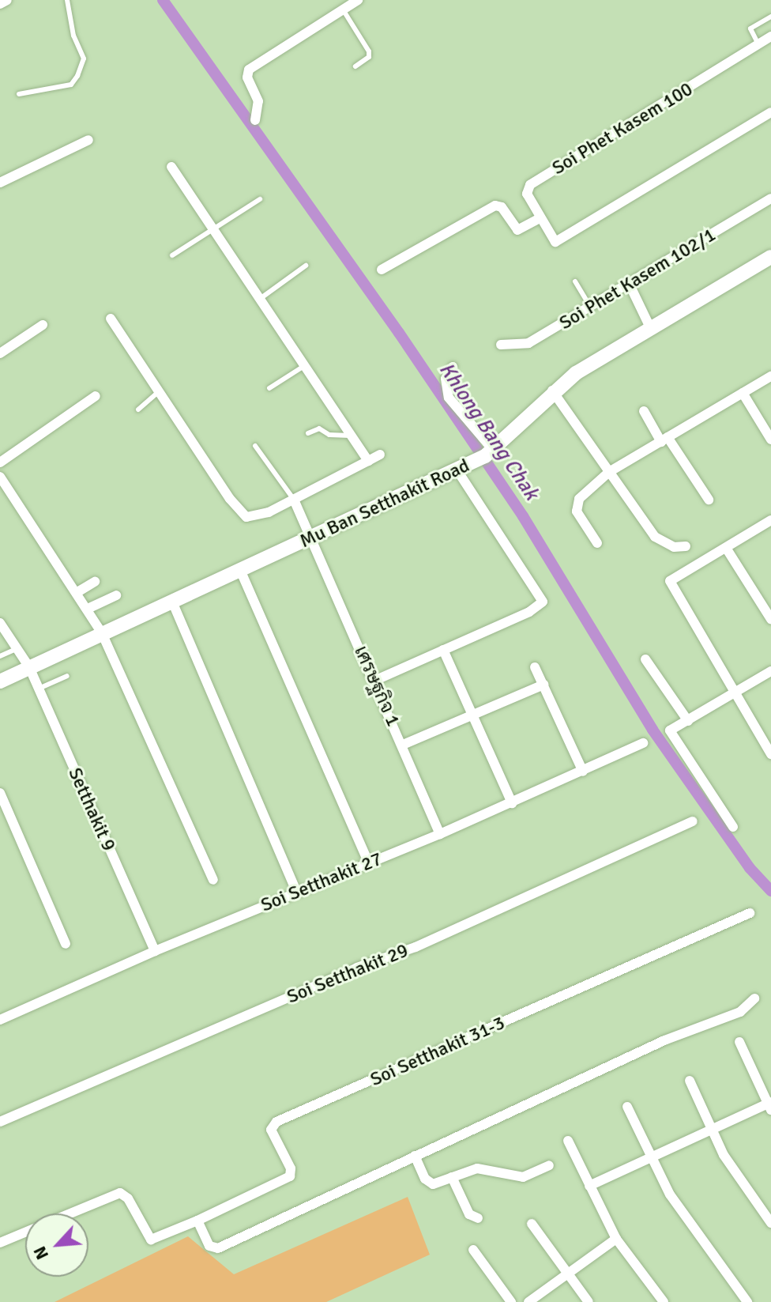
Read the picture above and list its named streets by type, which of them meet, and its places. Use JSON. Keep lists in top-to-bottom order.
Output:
{
  "streets": {
    "street": [
      "Soi Phet Kasem 100",
      "Soi Phet Kasem 102/1",
      "Mu Ban Setthakit Road",
      "เศรษฐกิจ 1",
      "Setthakit 9",
      "Soi Setthakit 27",
      "Soi Setthakit 29",
      "Soi Setthakit 31-3"
    ]
  },
  "crossings": [
    ["Mu Ban Setthakit Road", "เศรษฐกิจ 1"],
    ["Mu Ban Setthakit Road", "Setthakit 9"],
    ["เศรษฐกิจ 1", "Soi Setthakit 27"],
    ["Setthakit 9", "Soi Setthakit 27"]
  ],
  "water": ["Khlong Bang Chak"],
  "north": "bottom left"
}
